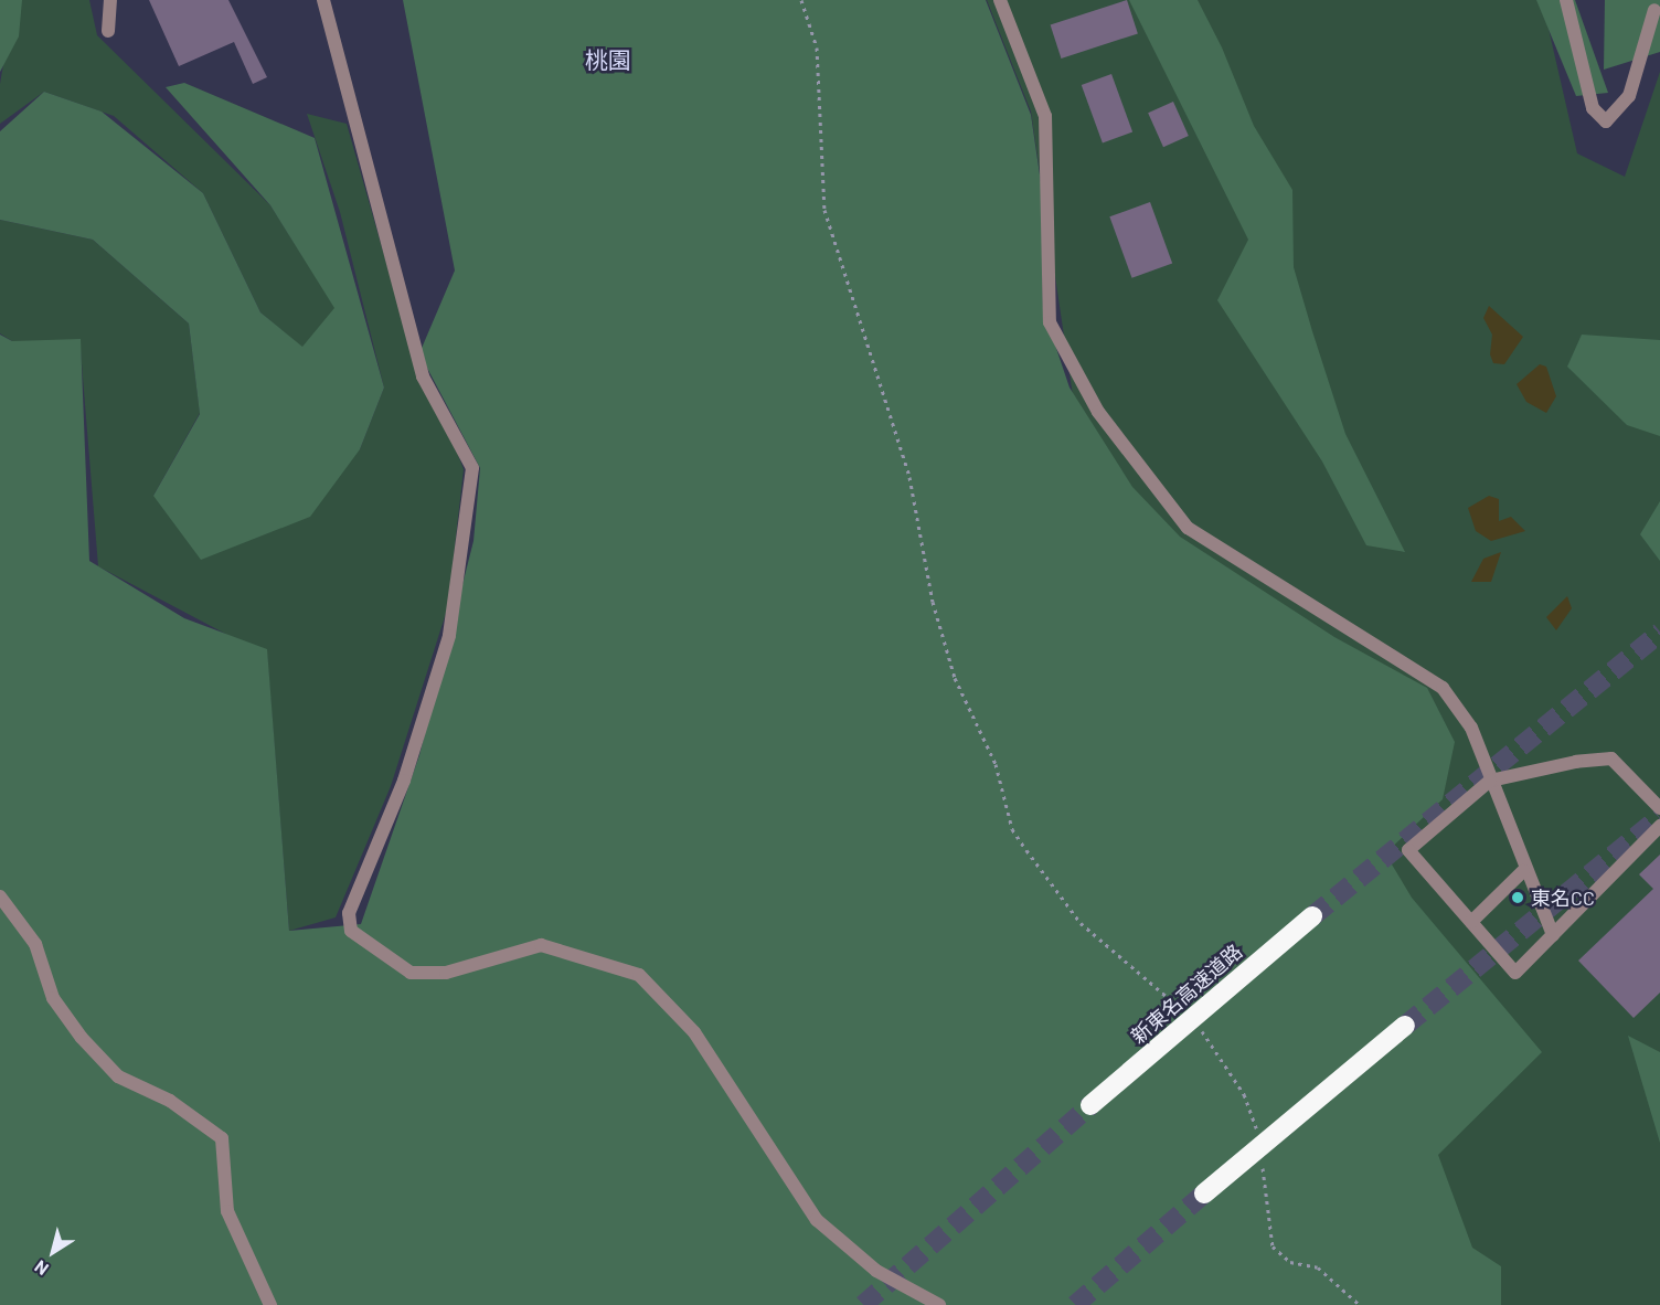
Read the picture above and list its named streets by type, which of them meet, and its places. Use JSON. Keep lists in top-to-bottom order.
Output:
{
  "streets": {
    "highway": ["新東名高速道路"]
  },
  "districts": ["桃園"],
  "places": ["東名CC"],
  "north": "bottom left"
}
